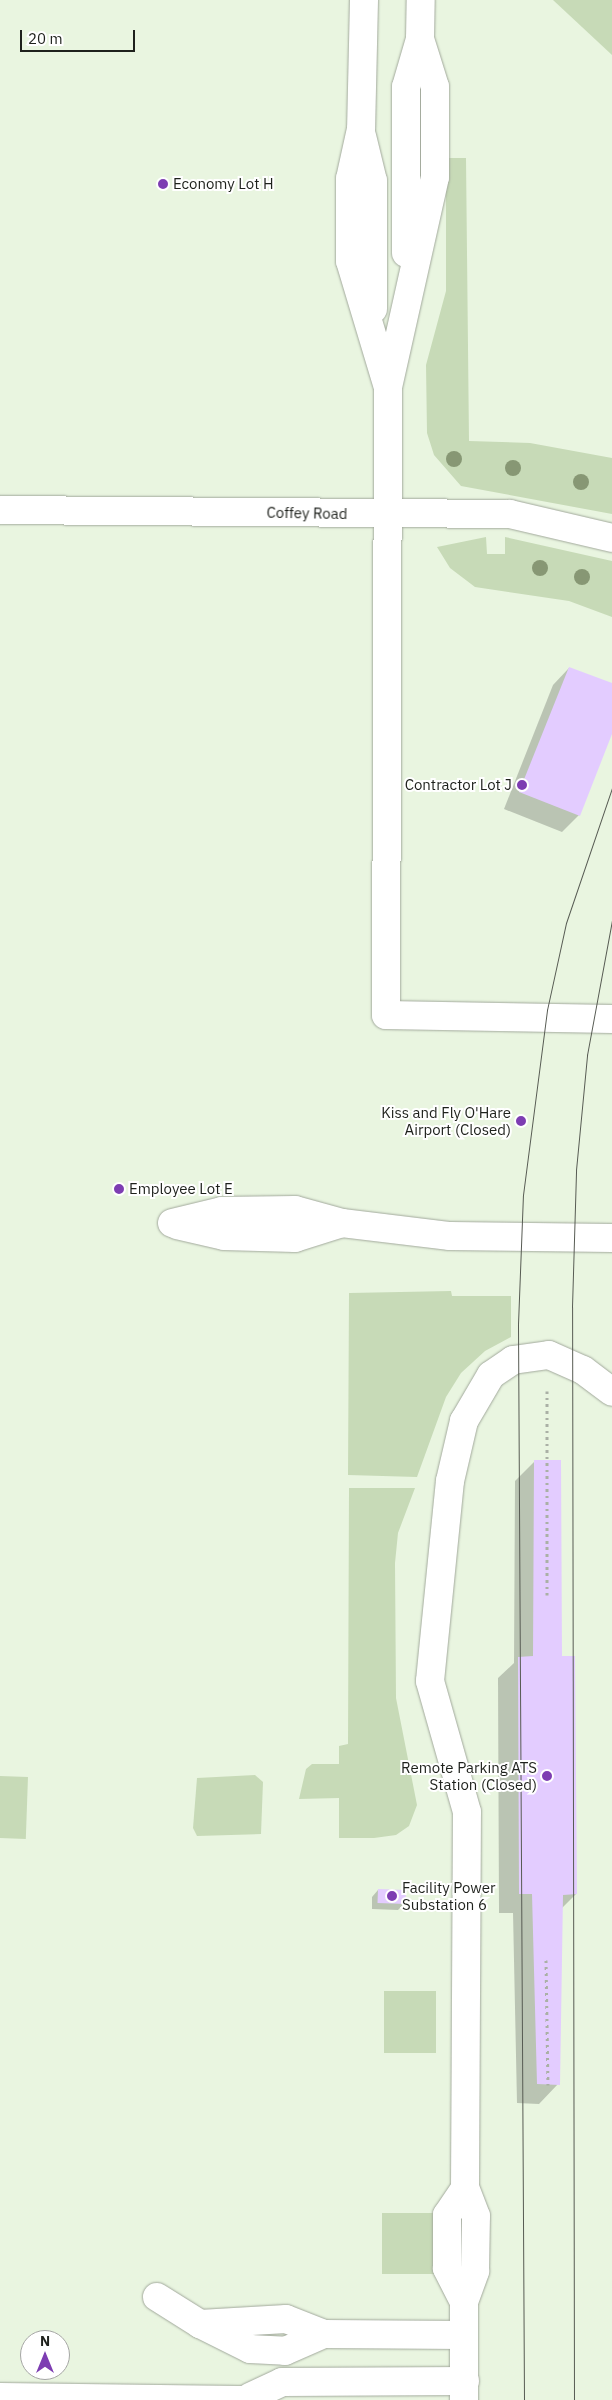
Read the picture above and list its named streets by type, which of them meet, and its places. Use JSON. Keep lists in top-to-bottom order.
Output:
{
  "streets": {
    "street": ["Coffey Road"]
  },
  "places": [
    "Economy Lot H",
    "Contractor Lot J",
    "Kiss and Fly O'Hare Airport (Closed)",
    "Employee Lot E",
    "Remote Parking ATS Station (Closed)",
    "Facility Power Substation 6"
  ],
  "scale_bar": "20 m",
  "north": "top"
}
